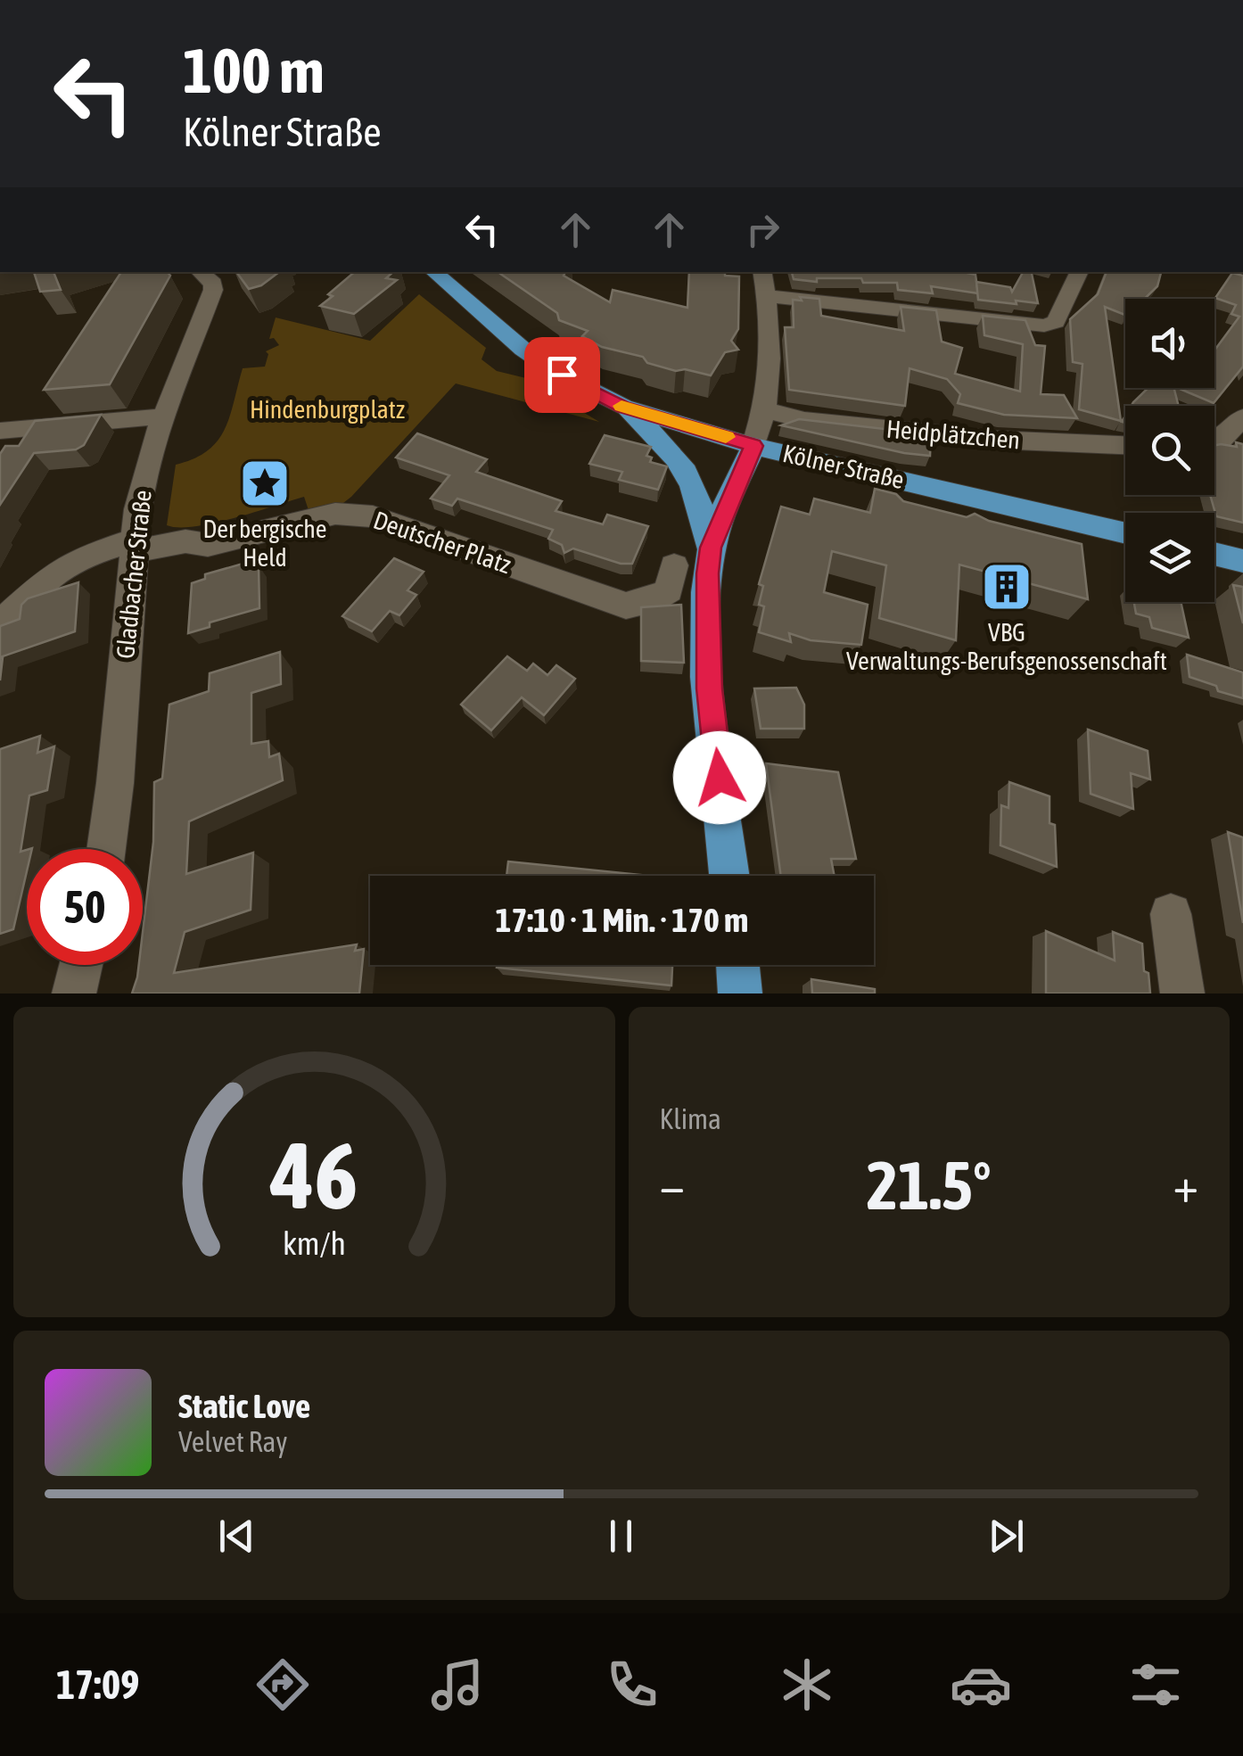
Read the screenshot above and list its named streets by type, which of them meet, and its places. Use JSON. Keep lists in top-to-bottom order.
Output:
{
  "streets": {
    "main road": ["Kölner Straße"],
    "street": ["Heidplätzchen", "Deutscher Platz", "Gladbacher Straße"]
  },
  "crossings": [
    ["Deutscher Platz", "Gladbacher Straße"]
  ],
  "parks": ["Hindenburgplatz"],
  "places": {
    "place": ["Der bergische Held"],
    "building": ["VBG Verwaltungs-Berufsgenossenschaft"]
  },
  "page": {
    "turn": ["100 m", "Kölner Straße"],
    "limit": "50",
    "trip": "17:10 · 1 Min. · 170 m",
    "tile": "Klima",
    "heat": ["−", "21.5°", "+"],
    "song": ["Static Love", "Velvet Ray"],
    "tabs": "17:09",
    "gauge": ["46", "km/h"]
  }
}
